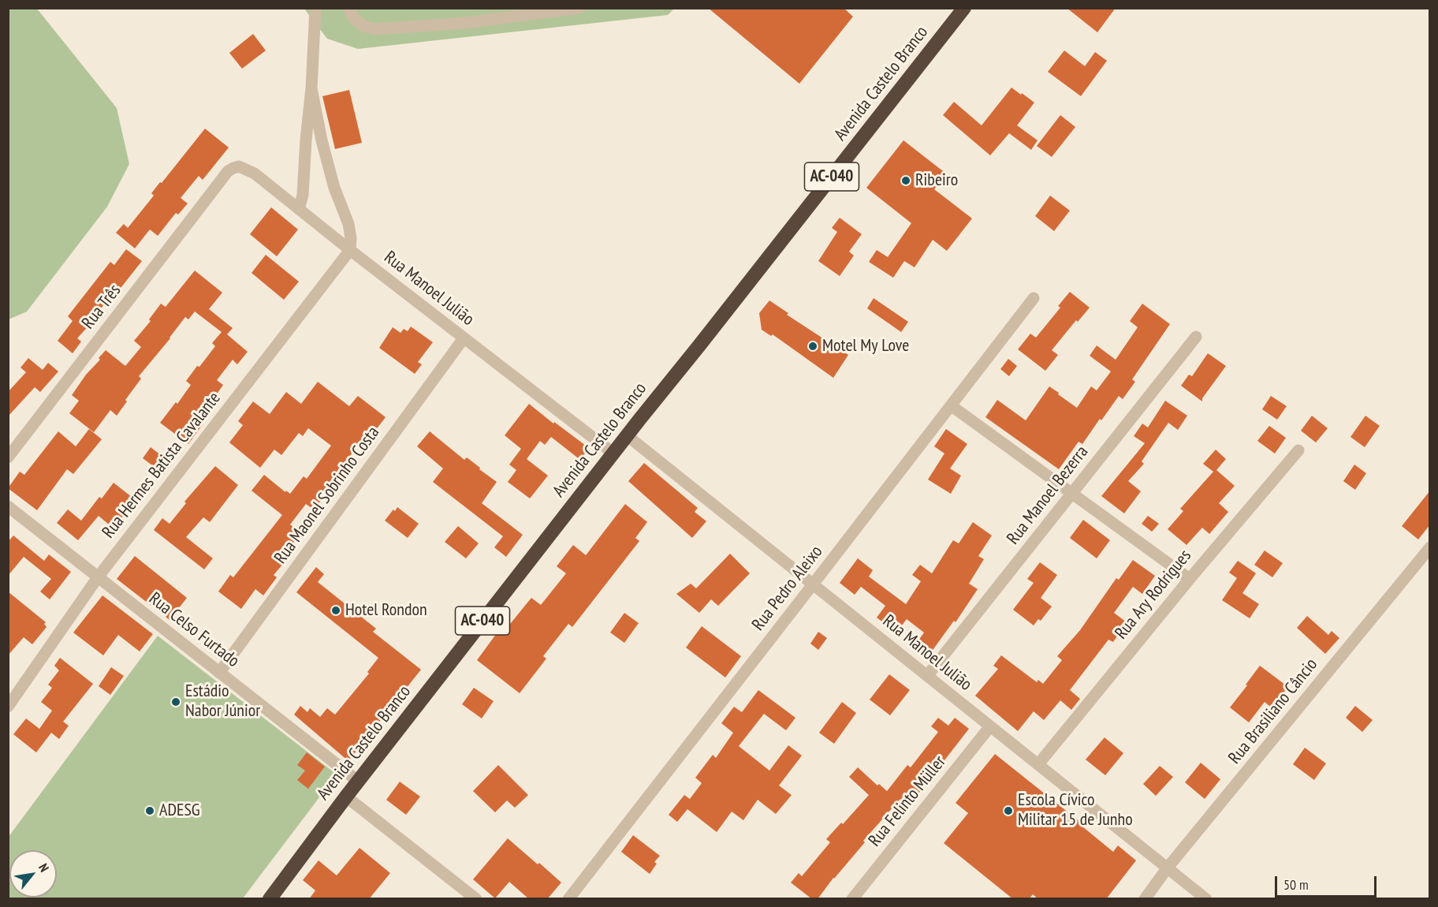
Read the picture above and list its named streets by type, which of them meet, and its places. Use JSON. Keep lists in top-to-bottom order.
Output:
{
  "streets": {
    "highway": ["Avenida Castelo Branco", "AC-040"],
    "street": [
      "Rua Manoel Julião",
      "Rua Três",
      "Rua Hermes Batista Cavalante",
      "Rua Maonel Sobrinho Costa",
      "Rua Manoel Bezerra",
      "Rua Pedro Aleixo",
      "Rua Ary Rodrigues",
      "Rua Celso Furtado",
      "Rua Brasiliano Câncio",
      "Rua Felinto Müller"
    ]
  },
  "crossings": [
    ["Avenida Castelo Branco", "Rua Manoel Julião"],
    ["Avenida Castelo Branco", "Rua Celso Furtado"],
    ["Rua Manoel Julião", "Rua Três"],
    ["Rua Manoel Julião", "Rua Hermes Batista Cavalante"],
    ["Rua Manoel Julião", "Rua Maonel Sobrinho Costa"],
    ["Rua Manoel Julião", "Rua Manoel Bezerra"],
    ["Rua Manoel Julião", "Rua Pedro Aleixo"],
    ["Rua Manoel Julião", "Rua Ary Rodrigues"],
    ["Rua Manoel Julião", "Rua Brasiliano Câncio"],
    ["Rua Manoel Julião", "Rua Felinto Müller"],
    ["Rua Hermes Batista Cavalante", "Rua Celso Furtado"],
    ["Rua Maonel Sobrinho Costa", "Rua Celso Furtado"]
  ],
  "places": [
    "Ribeiro",
    "Motel My Love",
    "Hotel Rondon",
    "Estádio Nabor Júnior",
    "ADESG",
    "Escola Cívico Militar 15 de Junho"
  ],
  "scale_bar": "50 m",
  "north": "top right"
}
